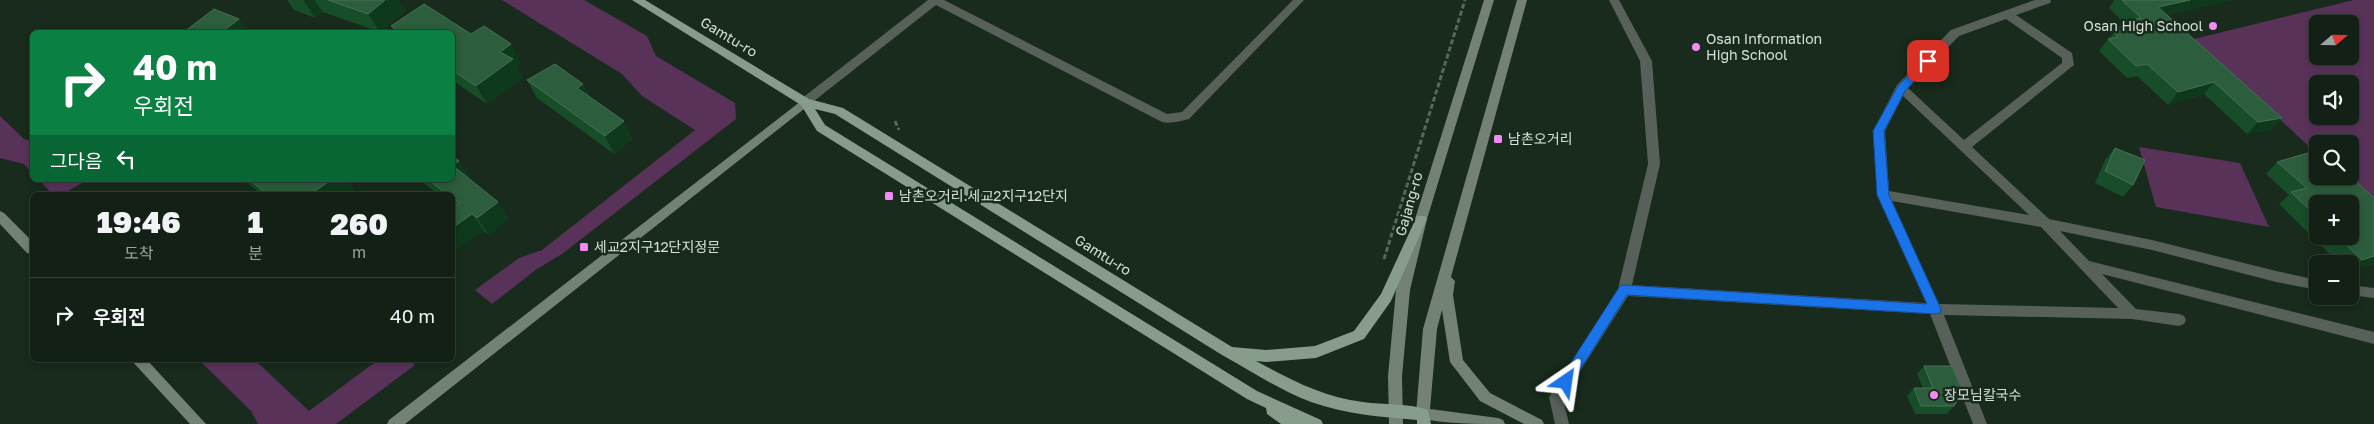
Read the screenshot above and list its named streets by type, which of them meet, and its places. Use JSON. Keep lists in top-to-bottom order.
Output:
{
  "streets": {
    "main road": ["Gamtu-ro", "Gajang-ro"]
  },
  "crossings": [
    ["Gamtu-ro", "Gajang-ro"]
  ],
  "places": {
    "other": ["Osan High School", "Osan Information High School", "장모님칼국수"],
    "transit": ["남촌오거리", "남촌오거리.세교2지구12단지", "세교2지구12단지정문"]
  },
  "north": "right",
  "page": {
    "map_buttons": ["+", "−"],
    "turn": ["40 m", "우회전"],
    "then": "그다음",
    "eta": [
      "19:46",
      "도착",
      "1",
      "분",
      "260",
      "m"
    ],
    "list": [
      {
        "name": "우회전",
        "value": "40 m"
      }
    ]
  }
}
